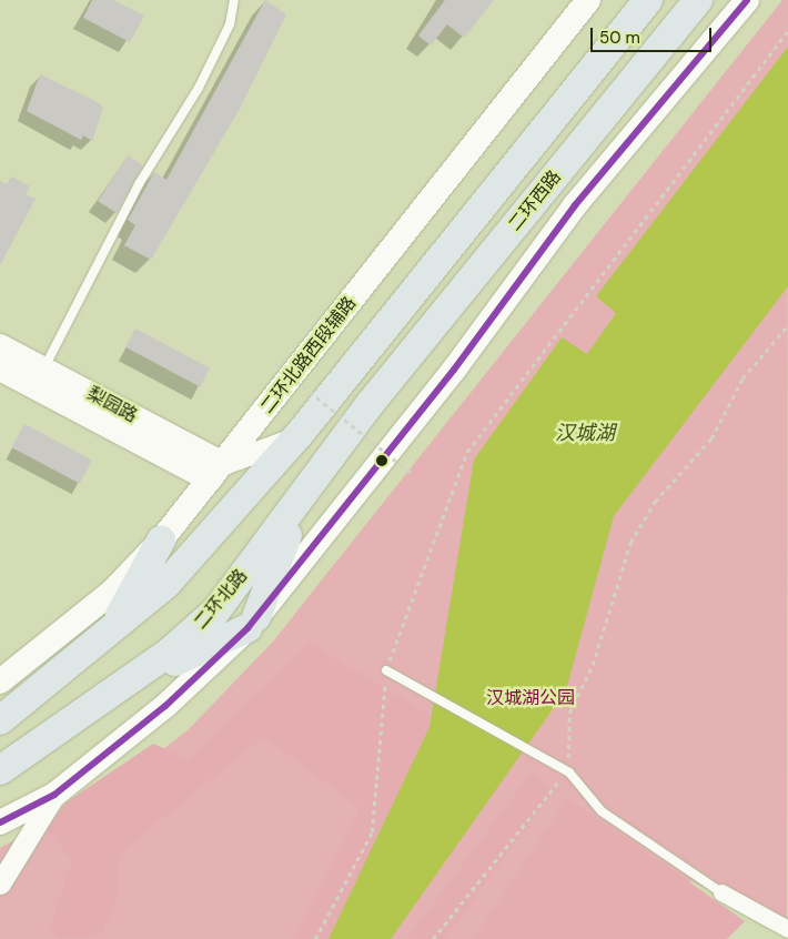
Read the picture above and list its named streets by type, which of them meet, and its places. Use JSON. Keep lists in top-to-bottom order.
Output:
{
  "streets": {
    "highway": ["二环西路", "二环北路"],
    "main road": ["二环北路西段辅路", "梨园路"]
  },
  "crossings": [
    ["二环西路", "二环北路"],
    ["二环北路西段辅路", "梨园路"]
  ],
  "water": ["汉城湖"],
  "parks": ["汉城湖公园"],
  "scale_bar": "50 m"
}
